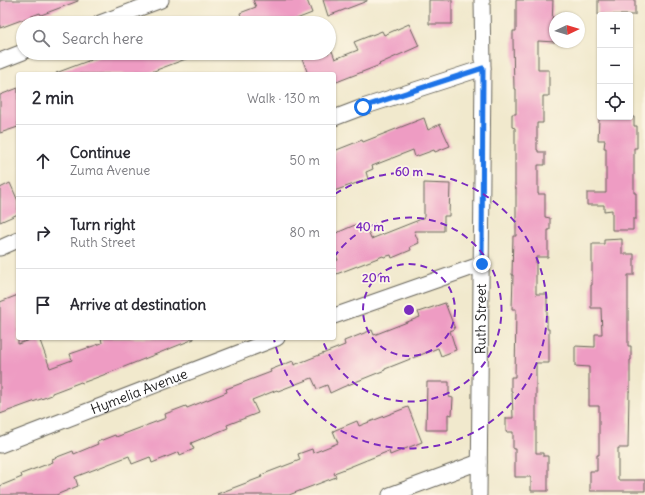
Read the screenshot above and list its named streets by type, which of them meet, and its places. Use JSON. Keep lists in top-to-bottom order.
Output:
{
  "streets": {
    "street": ["Ruth Street", "Hymelia Avenue"]
  },
  "north": "right",
  "page": {
    "map_buttons": ["+", "−"],
    "search": "Search here",
    "heading": ["2 min", "Walk · 130 m"],
    "list": [
      ["Continue", "Zuma Avenue", "50 m"],
      ["Turn right", "Ruth Street", "80 m"],
      "Arrive at destination"
    ]
  },
  "rings": ["60 m", "40 m", "20 m"]
}
